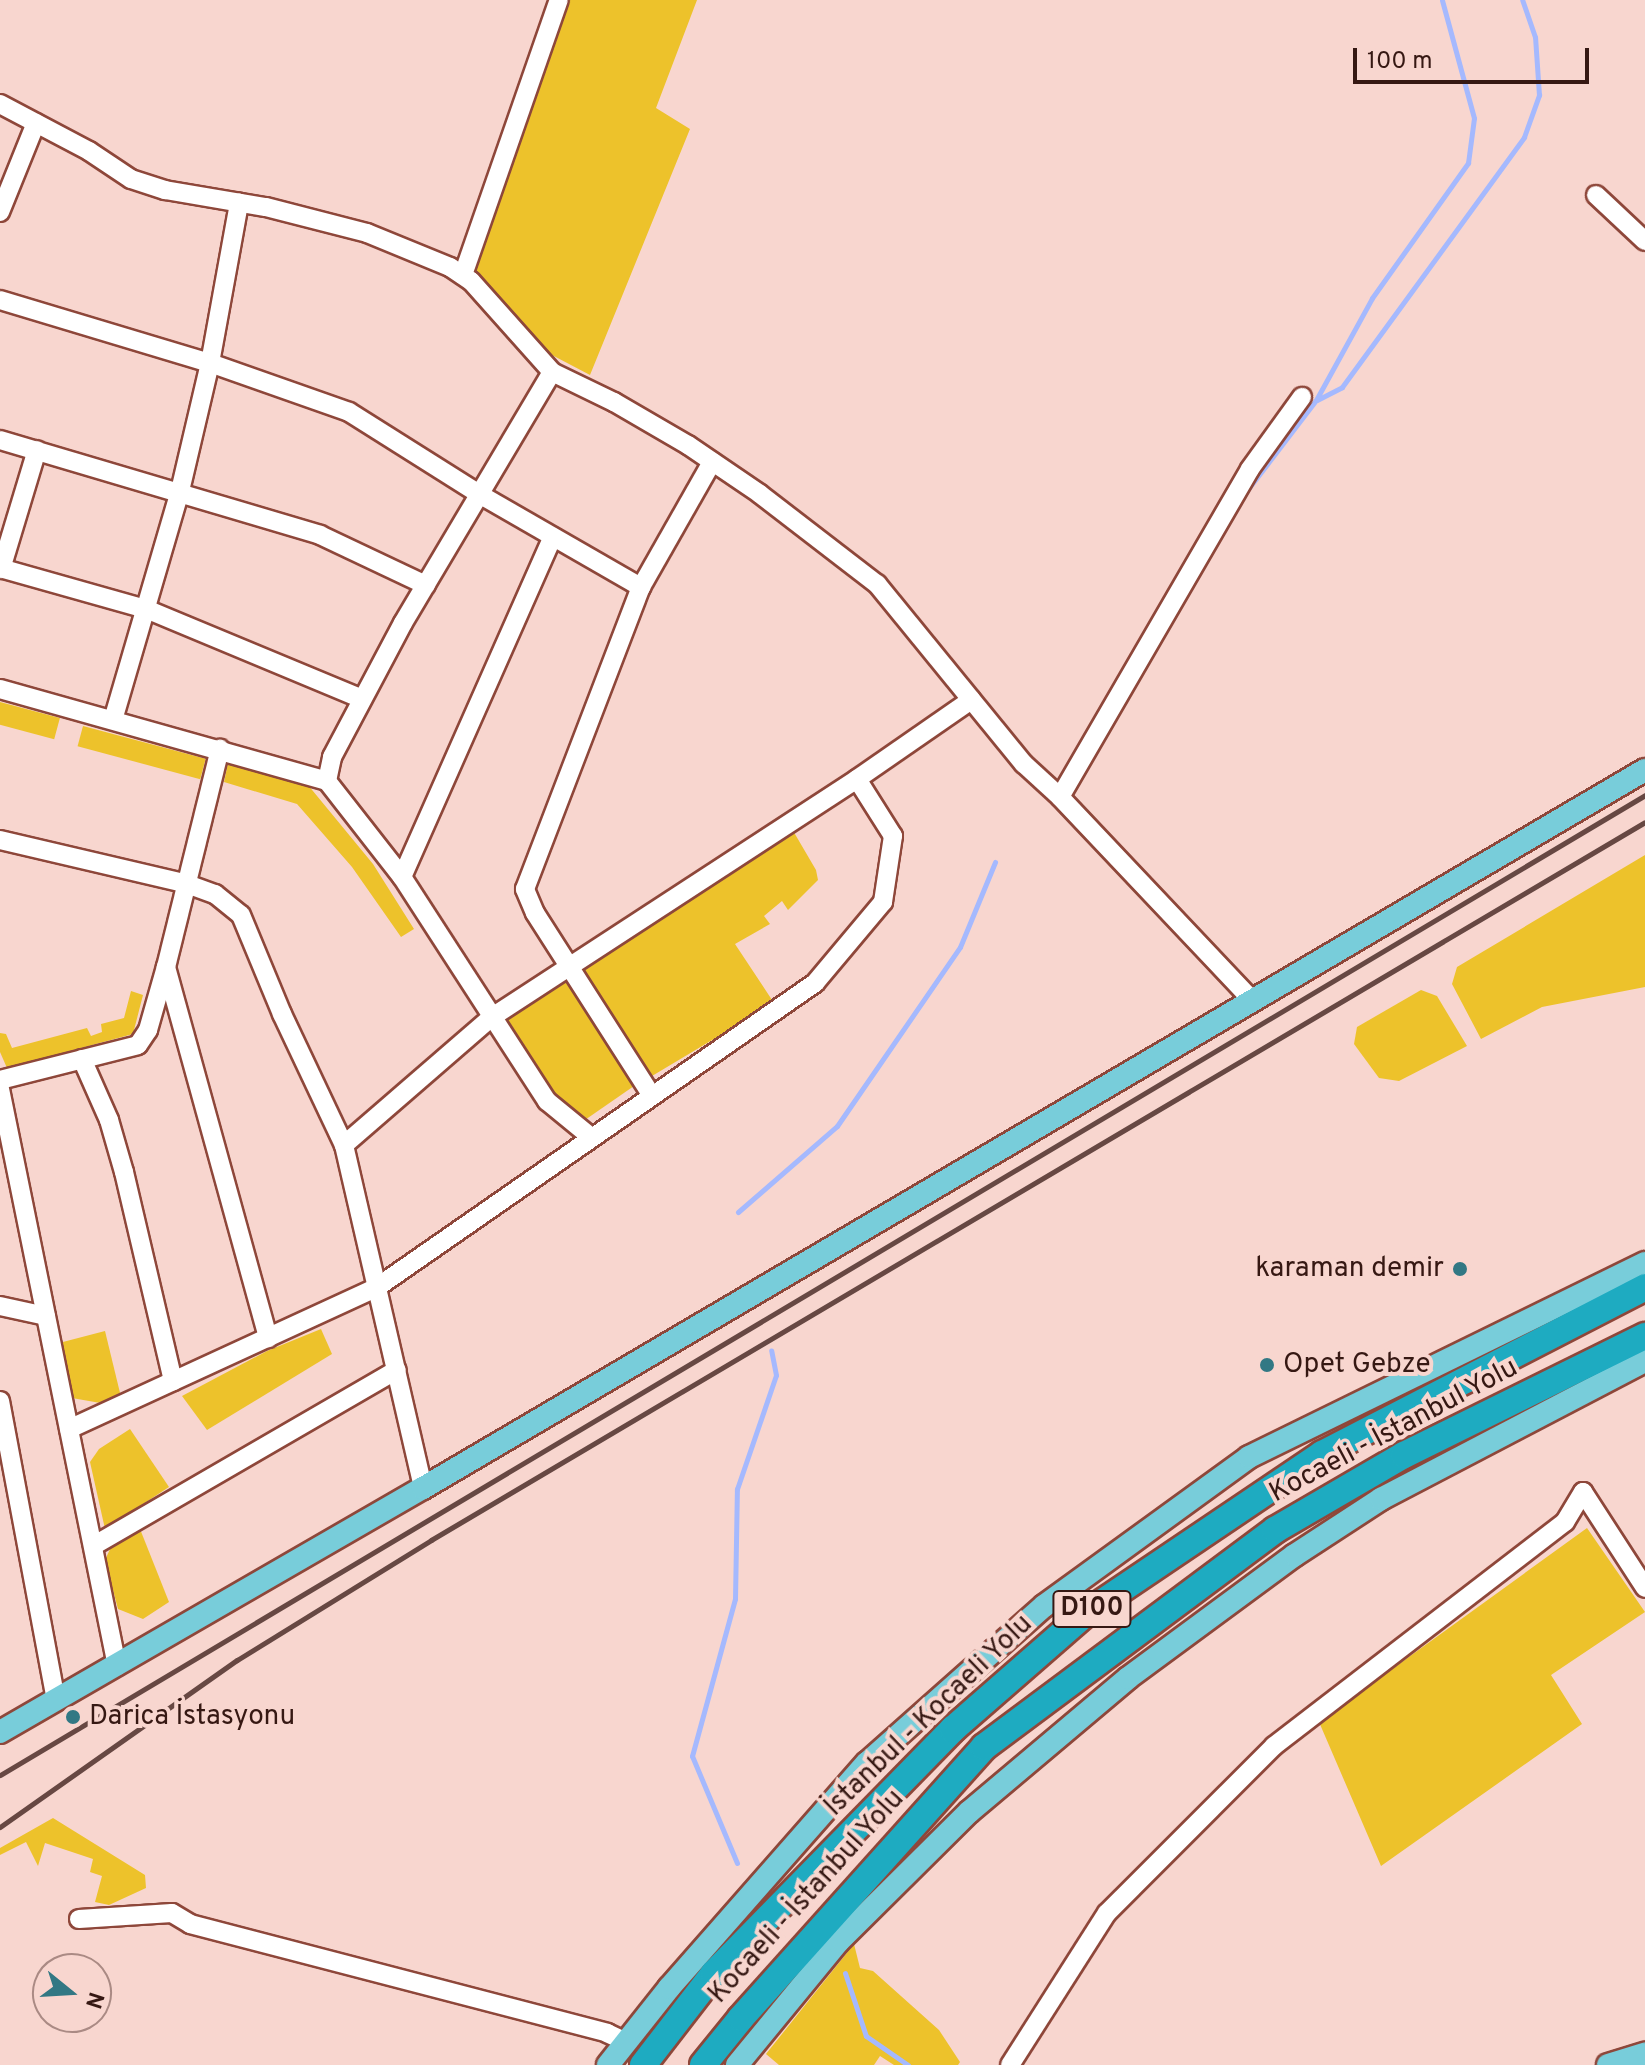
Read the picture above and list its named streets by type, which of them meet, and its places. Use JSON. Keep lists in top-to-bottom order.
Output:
{
  "streets": {
    "highway": ["Kocaeli - İstanbul Yolu", "D100", "İstanbul - Kocaeli Yolu"]
  },
  "places": ["karaman demir", "Opet Gebze", "Darica İstasyonu"],
  "scale_bar": "100 m",
  "north": "right"
}
